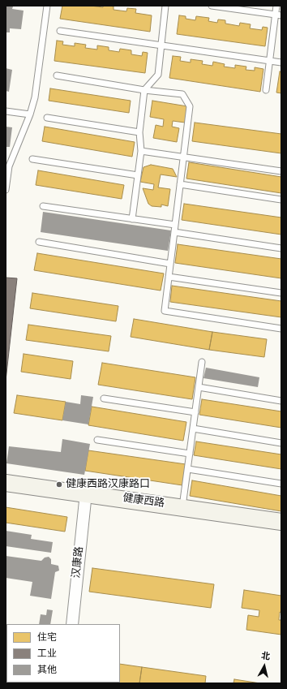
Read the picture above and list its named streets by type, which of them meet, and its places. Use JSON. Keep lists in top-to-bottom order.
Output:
{
  "streets": {
    "street": ["健康西路", "汉康路"]
  },
  "crossings": [
    ["健康西路", "汉康路"]
  ],
  "places": ["健康西路汉康路口"],
  "legend": ["住宅", "工业", "其他"],
  "north": "top"
}
